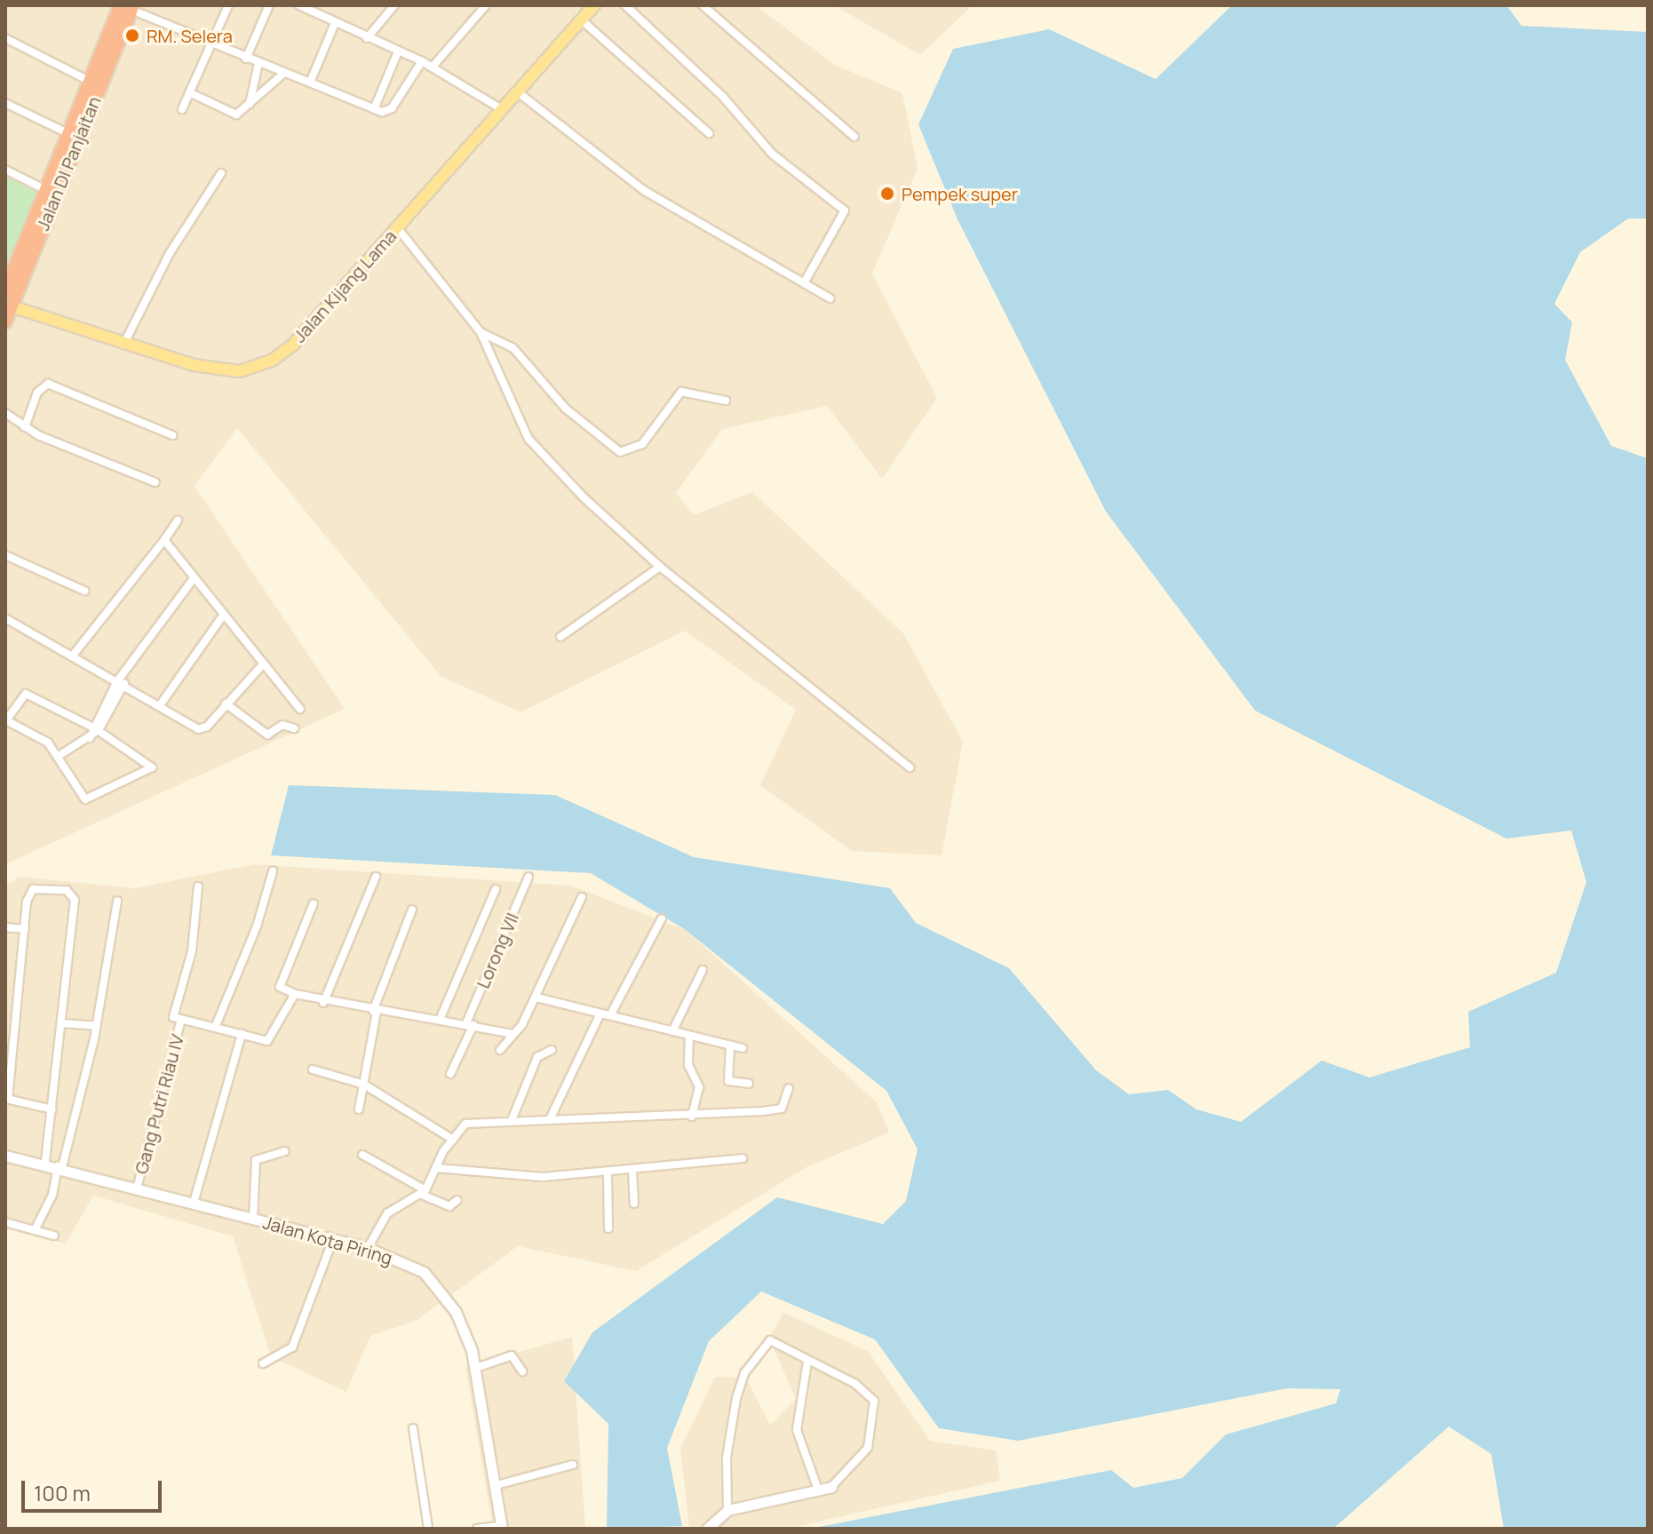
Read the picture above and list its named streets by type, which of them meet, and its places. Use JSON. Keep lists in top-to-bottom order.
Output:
{
  "streets": {
    "highway": ["Jalan DI Panjaitan"],
    "main road": ["Jalan Kijang Lama"],
    "street": ["Lorong VII", "Gang Putri Riau IV", "Jalan Kota Piring"]
  },
  "crossings": [
    ["Jalan DI Panjaitan", "Jalan Kijang Lama"],
    ["Gang Putri Riau IV", "Jalan Kota Piring"]
  ],
  "places": ["RM. Selera", "Pempek super"],
  "scale_bar": "100 m"
}
